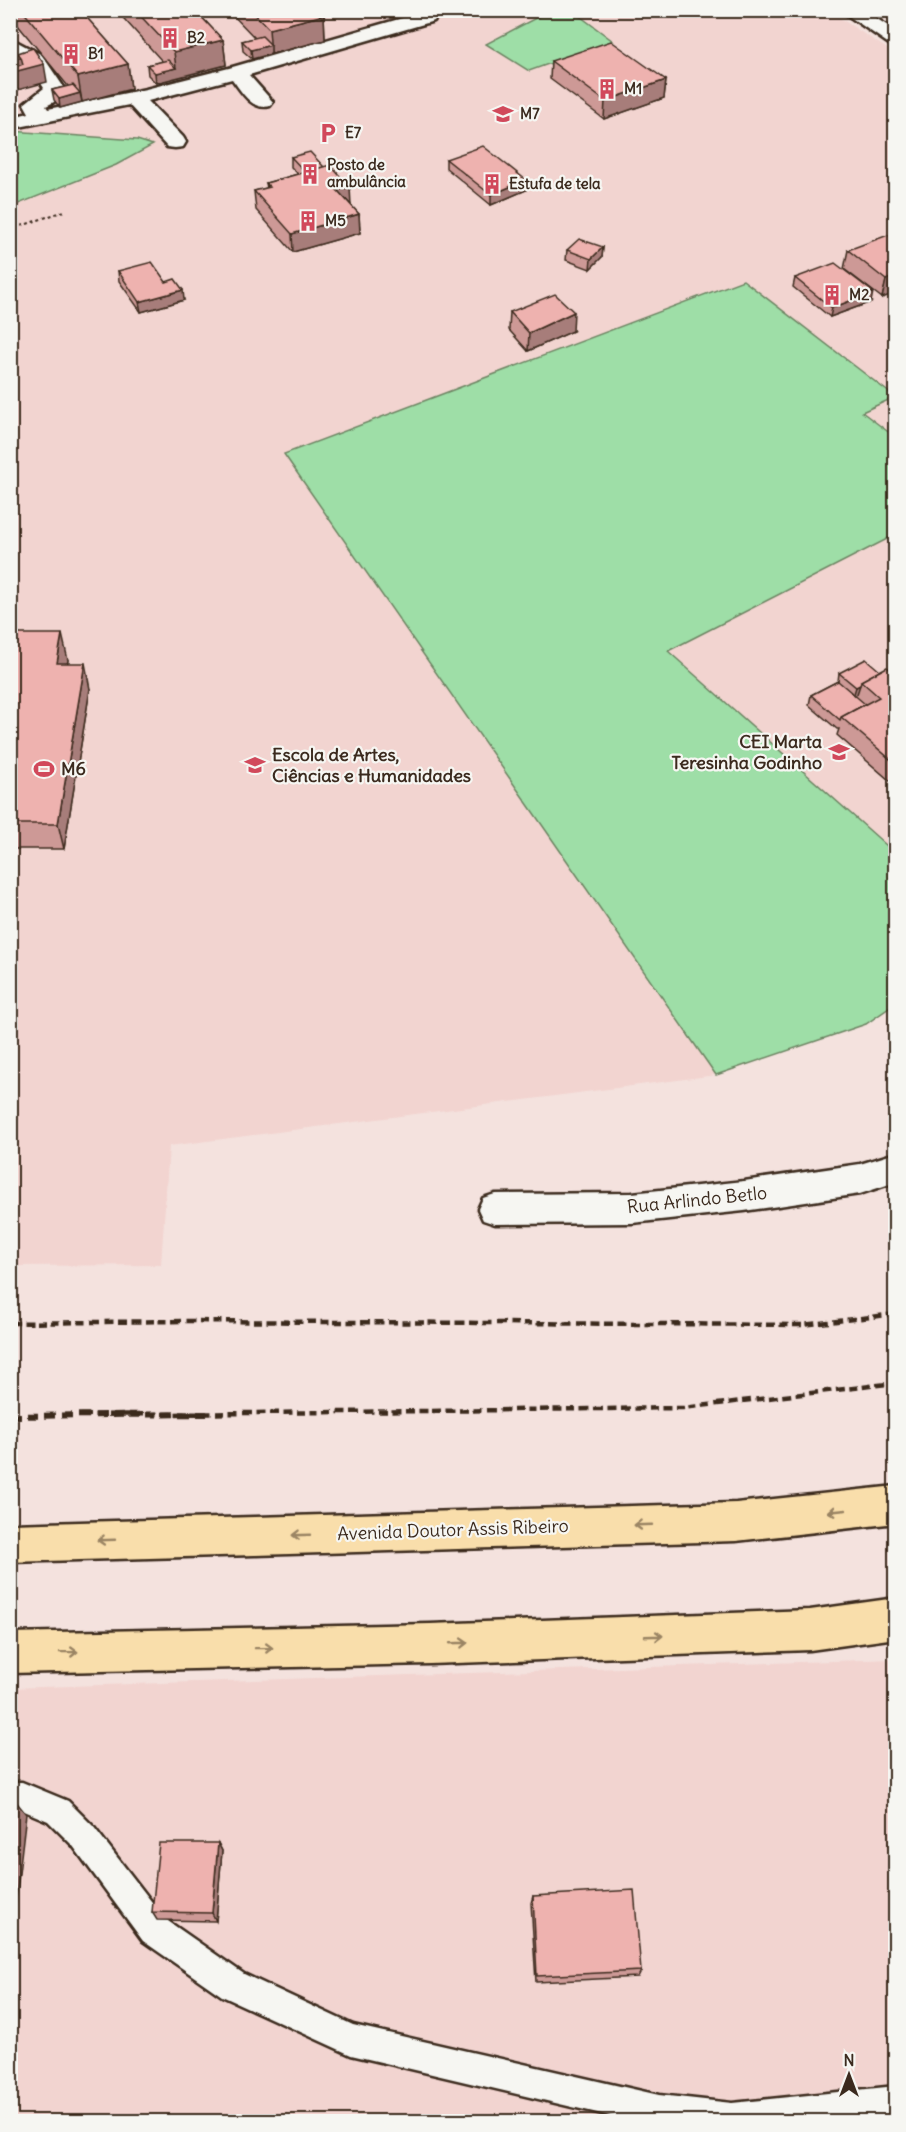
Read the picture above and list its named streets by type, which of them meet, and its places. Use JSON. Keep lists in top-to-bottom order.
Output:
{
  "streets": {
    "main road": ["Avenida Doutor Assis Ribeiro"],
    "street": ["Rua Arlindo Betlo"]
  },
  "places": {
    "building": [
      "B2",
      "B1",
      "M1",
      "Posto de ambulância",
      "Estufa de tela",
      "M5",
      "M2"
    ],
    "school or university": ["M7", "CEI Marta Teresinha Godinho", "Escola de Artes, Ciências e Humanidades"],
    "parking": ["E7"],
    "sports": ["M6"]
  },
  "north": "top"
}
